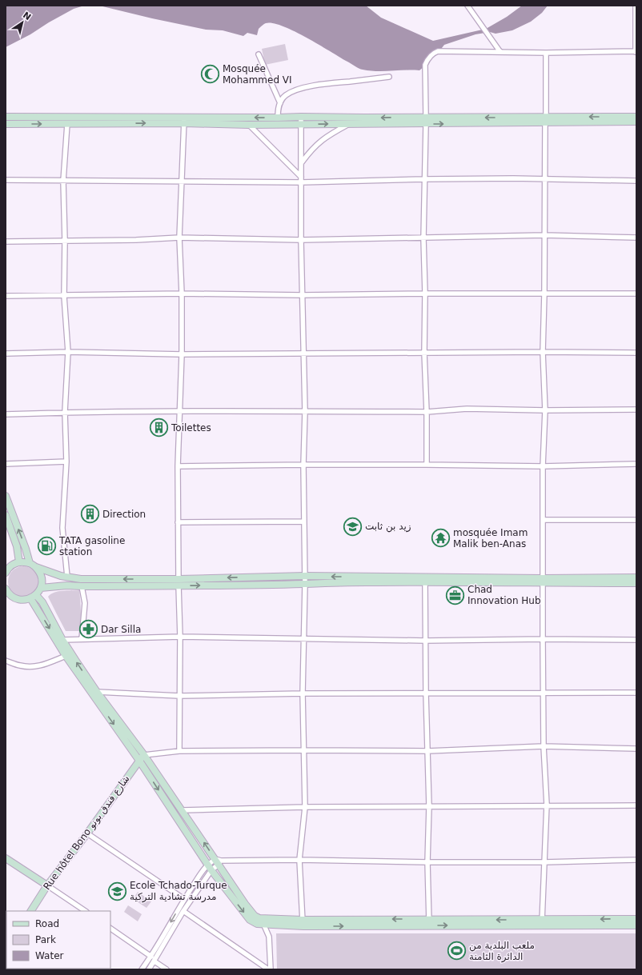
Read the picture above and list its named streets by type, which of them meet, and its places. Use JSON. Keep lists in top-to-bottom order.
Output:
{
  "streets": {
    "street": ["Rue hôtel Bono شارع فندق بونو"]
  },
  "places": {
    "mosque": ["Mosquée Mohammed VI"],
    "building": ["Toilettes", "Direction"],
    "school or university": ["زيد بن ثابت", "Ecole Tchado-Turque مدرسة تشادية التركية"],
    "temple": ["mosquée Imam Malik ben-Anas"],
    "fuel station": ["TATA gasoline station"],
    "office": ["Chad Innovation Hub"],
    "pharmacy": ["Dar Silla"],
    "sports": ["ملعب البلدية من الدائرة الثامنة"]
  },
  "legend": ["Road", "Park", "Water"],
  "north": "top right"
}
